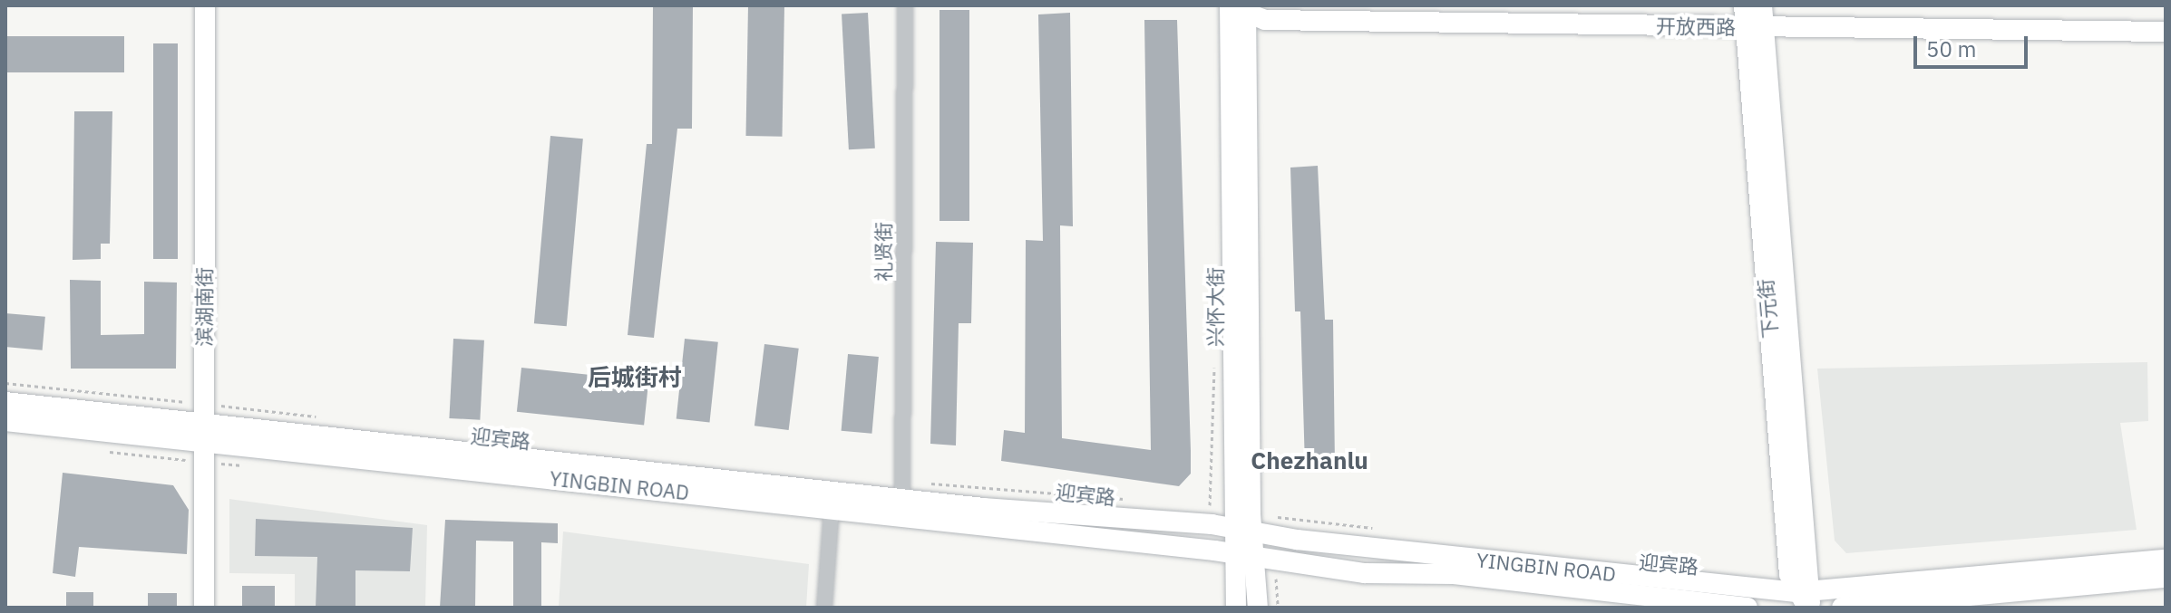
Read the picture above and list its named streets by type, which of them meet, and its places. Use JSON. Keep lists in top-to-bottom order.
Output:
{
  "streets": {
    "main road": [
      "开放西路",
      "滨湖南街",
      "兴怀大街",
      "下元街",
      "迎宾路",
      "YINGBIN ROAD"
    ],
    "street": ["礼贤街"]
  },
  "crossings": [
    ["开放西路", "兴怀大街"],
    ["开放西路", "下元街"],
    ["礼贤街", "迎宾路"],
    ["礼贤街", "YINGBIN ROAD"],
    ["滨湖南街", "YINGBIN ROAD"],
    ["兴怀大街", "迎宾路"],
    ["兴怀大街", "YINGBIN ROAD"],
    ["下元街", "YINGBIN ROAD"],
    ["迎宾路", "YINGBIN ROAD"]
  ],
  "districts": ["后城街村", "Chezhanlu"],
  "scale_bar": "50 m"
}
